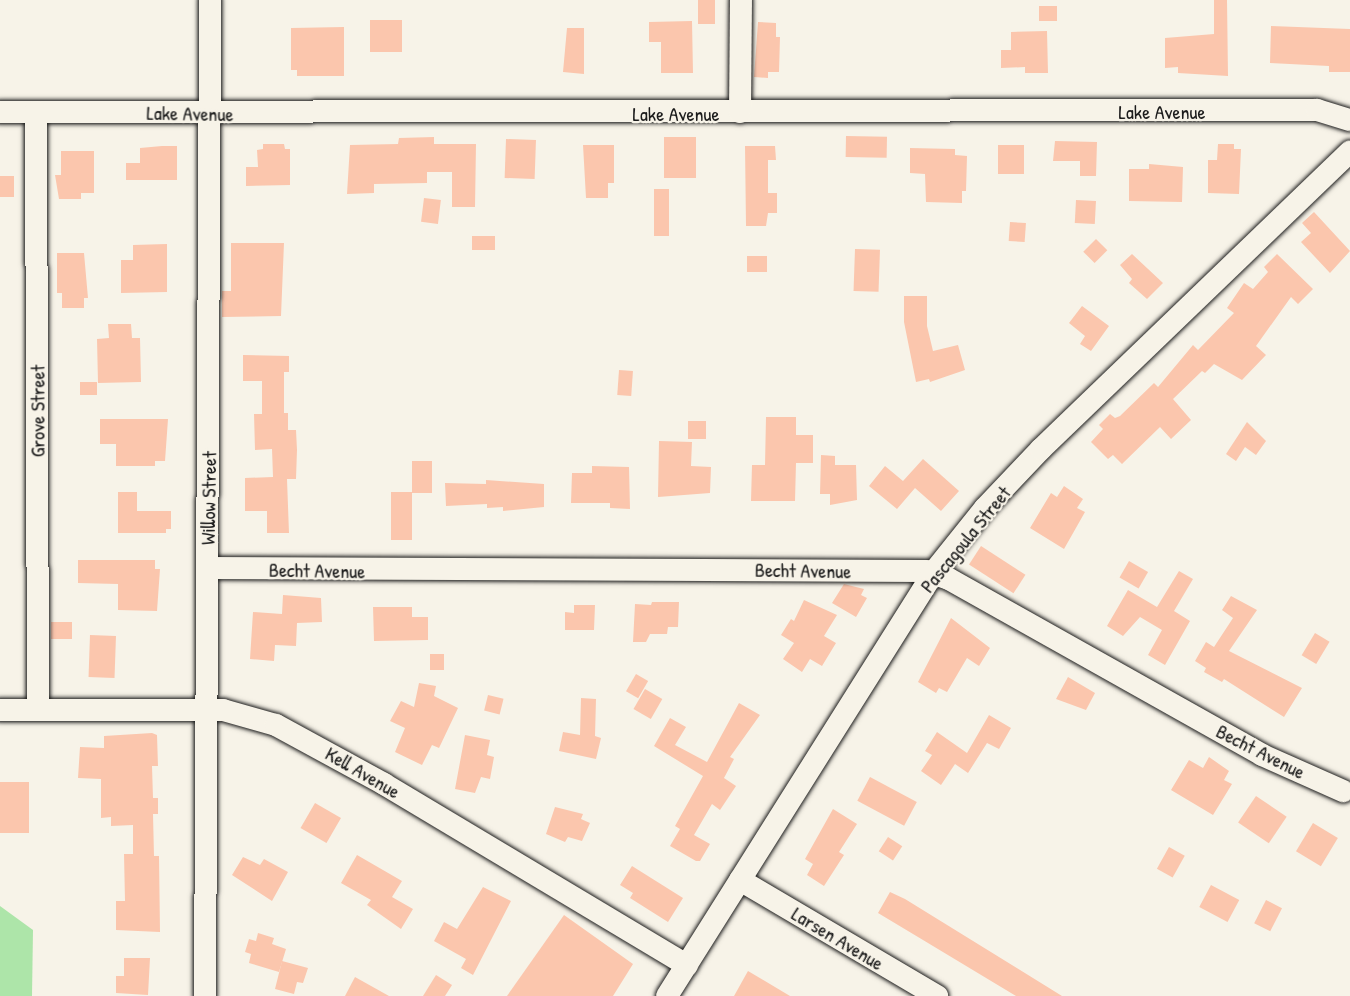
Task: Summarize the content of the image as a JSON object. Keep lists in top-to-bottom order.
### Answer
{
  "streets": {
    "street": [
      "Lake Avenue",
      "Grove Street",
      "Willow Street",
      "Pascagoula Street",
      "Becht Avenue",
      "Kell Avenue",
      "Larsen Avenue"
    ]
  },
  "crossings": [
    ["Lake Avenue", "Grove Street"],
    ["Lake Avenue", "Willow Street"],
    ["Grove Street", "Kell Avenue"],
    ["Willow Street", "Becht Avenue"],
    ["Willow Street", "Kell Avenue"],
    ["Pascagoula Street", "Becht Avenue"],
    ["Pascagoula Street", "Kell Avenue"],
    ["Pascagoula Street", "Larsen Avenue"]
  ]
}
